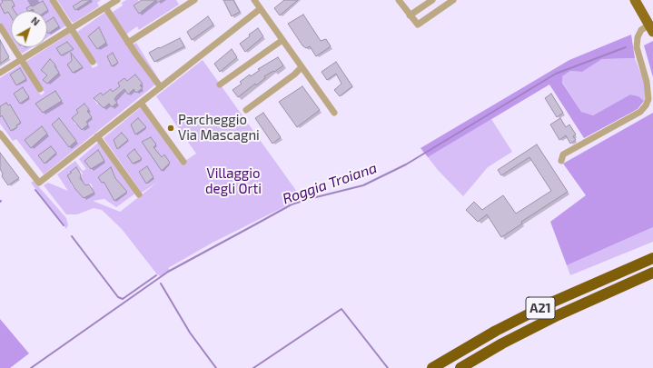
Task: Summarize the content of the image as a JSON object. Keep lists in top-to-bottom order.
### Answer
{
  "streets": {
    "highway": ["A21"]
  },
  "water": ["Roggia Troiana"],
  "parks": ["Villaggio degli Orti"],
  "places": ["Parcheggio Via Mascagni"],
  "north": "top right"
}
